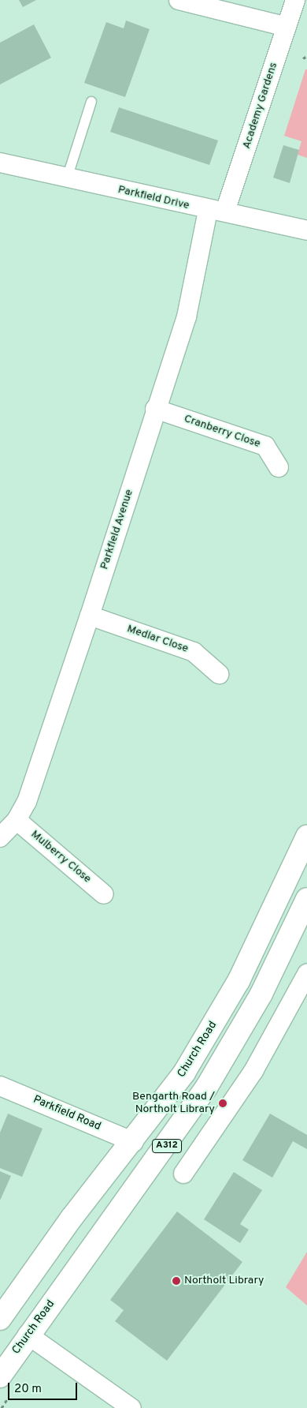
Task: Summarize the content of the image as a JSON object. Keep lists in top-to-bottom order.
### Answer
{
  "streets": {
    "highway": ["Church Road", "A312"],
    "street": [
      "Academy Gardens",
      "Parkfield Drive",
      "Cranberry Close",
      "Parkfield Avenue",
      "Medlar Close",
      "Mulberry Close",
      "Parkfield Road"
    ]
  },
  "crossings": [
    ["Academy Gardens", "Parkfield Drive"],
    ["Academy Gardens", "Parkfield Avenue"],
    ["Parkfield Drive", "Parkfield Avenue"],
    ["Cranberry Close", "Parkfield Avenue"],
    ["Parkfield Avenue", "Medlar Close"],
    ["Parkfield Avenue", "Mulberry Close"],
    ["Church Road", "Parkfield Road"]
  ],
  "places": ["Bengarth Road / Northolt Library", "Northolt Library"],
  "scale_bar": "20 m"
}
